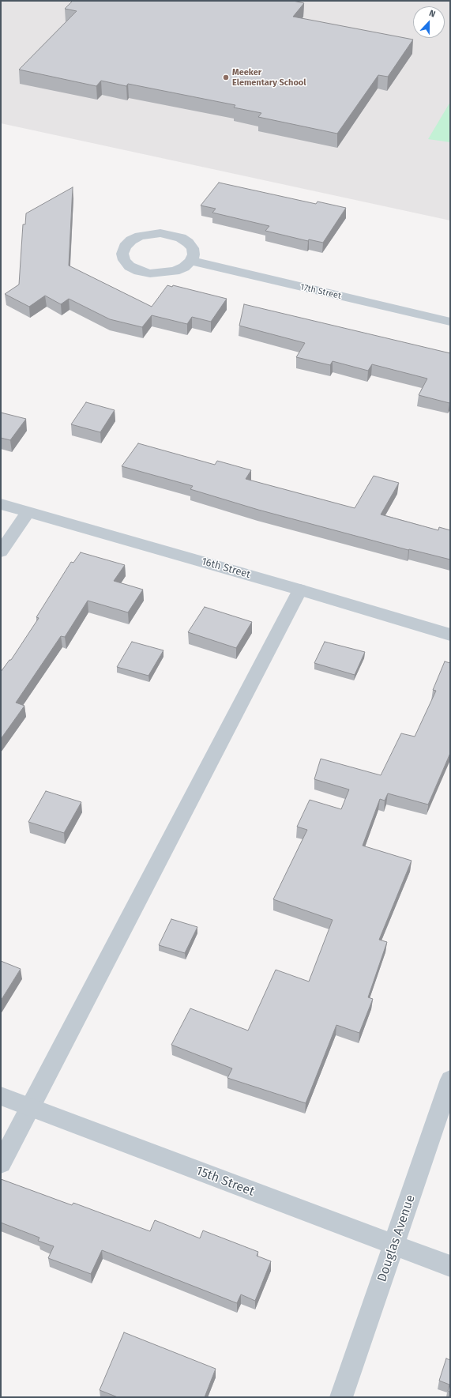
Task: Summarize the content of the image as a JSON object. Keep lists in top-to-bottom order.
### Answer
{
  "streets": {
    "street": [
      "17th Street",
      "16th Street",
      "15th Street",
      "Douglas Avenue"
    ]
  },
  "crossings": [
    ["15th Street", "Douglas Avenue"]
  ],
  "places": ["Meeker Elementary School"],
  "north": "top"
}
